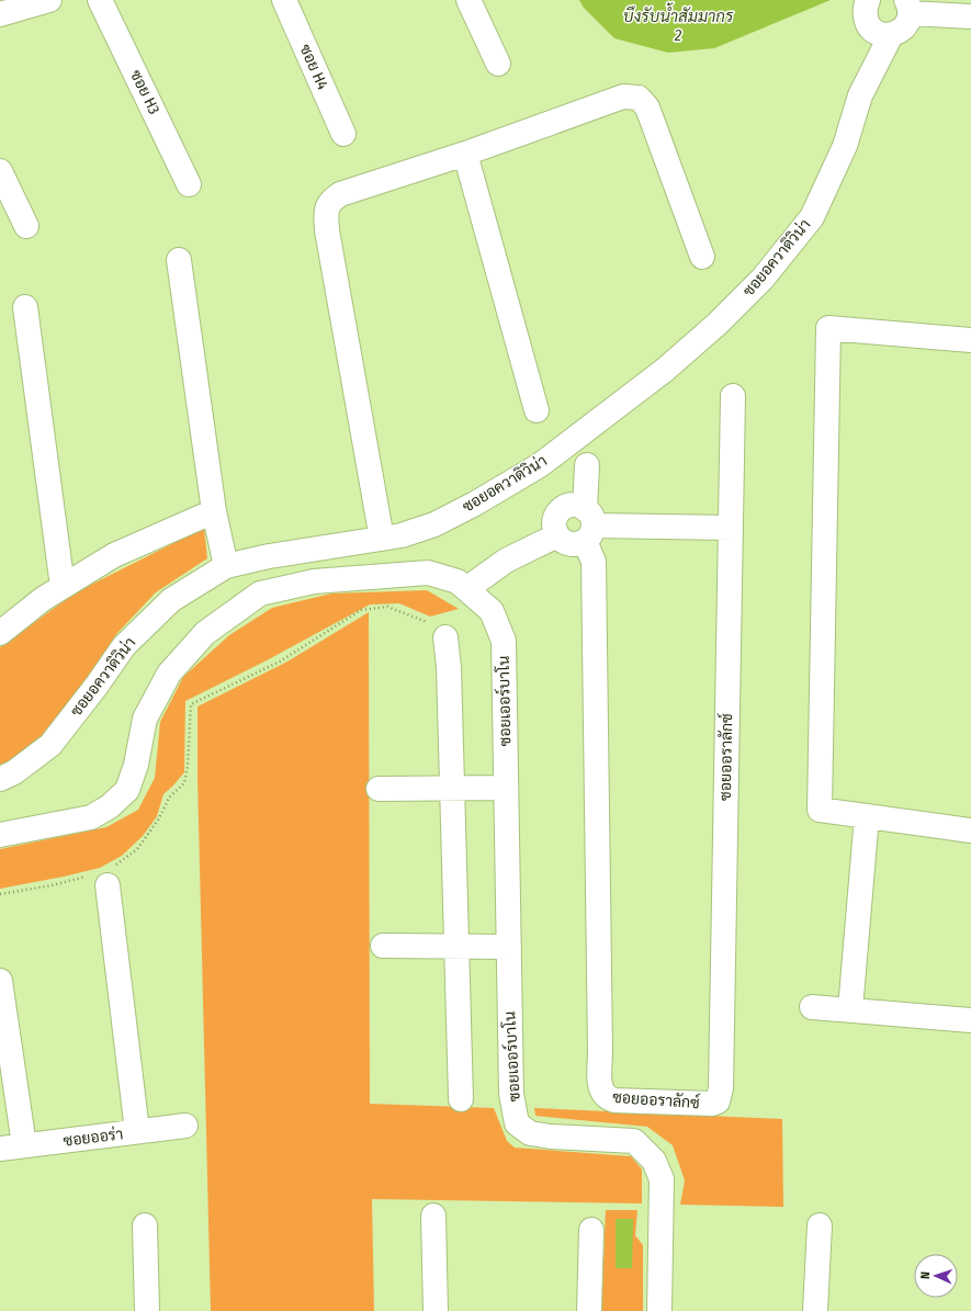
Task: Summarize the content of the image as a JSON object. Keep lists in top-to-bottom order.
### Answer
{
  "streets": {
    "street": [
      "ซอย H4",
      "ซอย H3",
      "ซอยอควาดิวิน่า",
      "ซอยเออร์บาโน",
      "ซอยออราลักซ์",
      "ซอยออร่า"
    ]
  },
  "water": ["บึงรับน้ำสัมมากร 2"],
  "north": "left"
}
